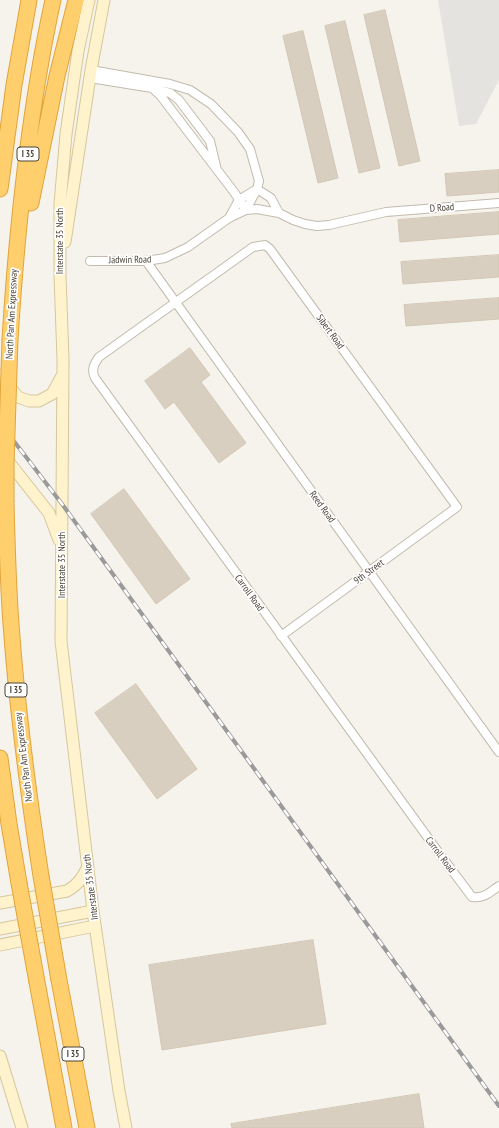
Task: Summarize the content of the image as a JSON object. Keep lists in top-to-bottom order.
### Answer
{
  "streets": {
    "highway": ["I 35", "North Pan Am Expressway"],
    "main road": ["Interstate 35 North"],
    "street": [
      "D Road",
      "Jadwin Road",
      "Sibert Road",
      "Reed Road",
      "9th Street",
      "Carroll Road"
    ]
  },
  "crossings": [
    ["D Road", "Jadwin Road"],
    ["Jadwin Road", "Reed Road"],
    ["Sibert Road", "Reed Road"],
    ["Sibert Road", "9th Street"],
    ["Sibert Road", "Carroll Road"],
    ["Reed Road", "9th Street"],
    ["Reed Road", "Carroll Road"],
    ["9th Street", "Carroll Road"]
  ]
}
